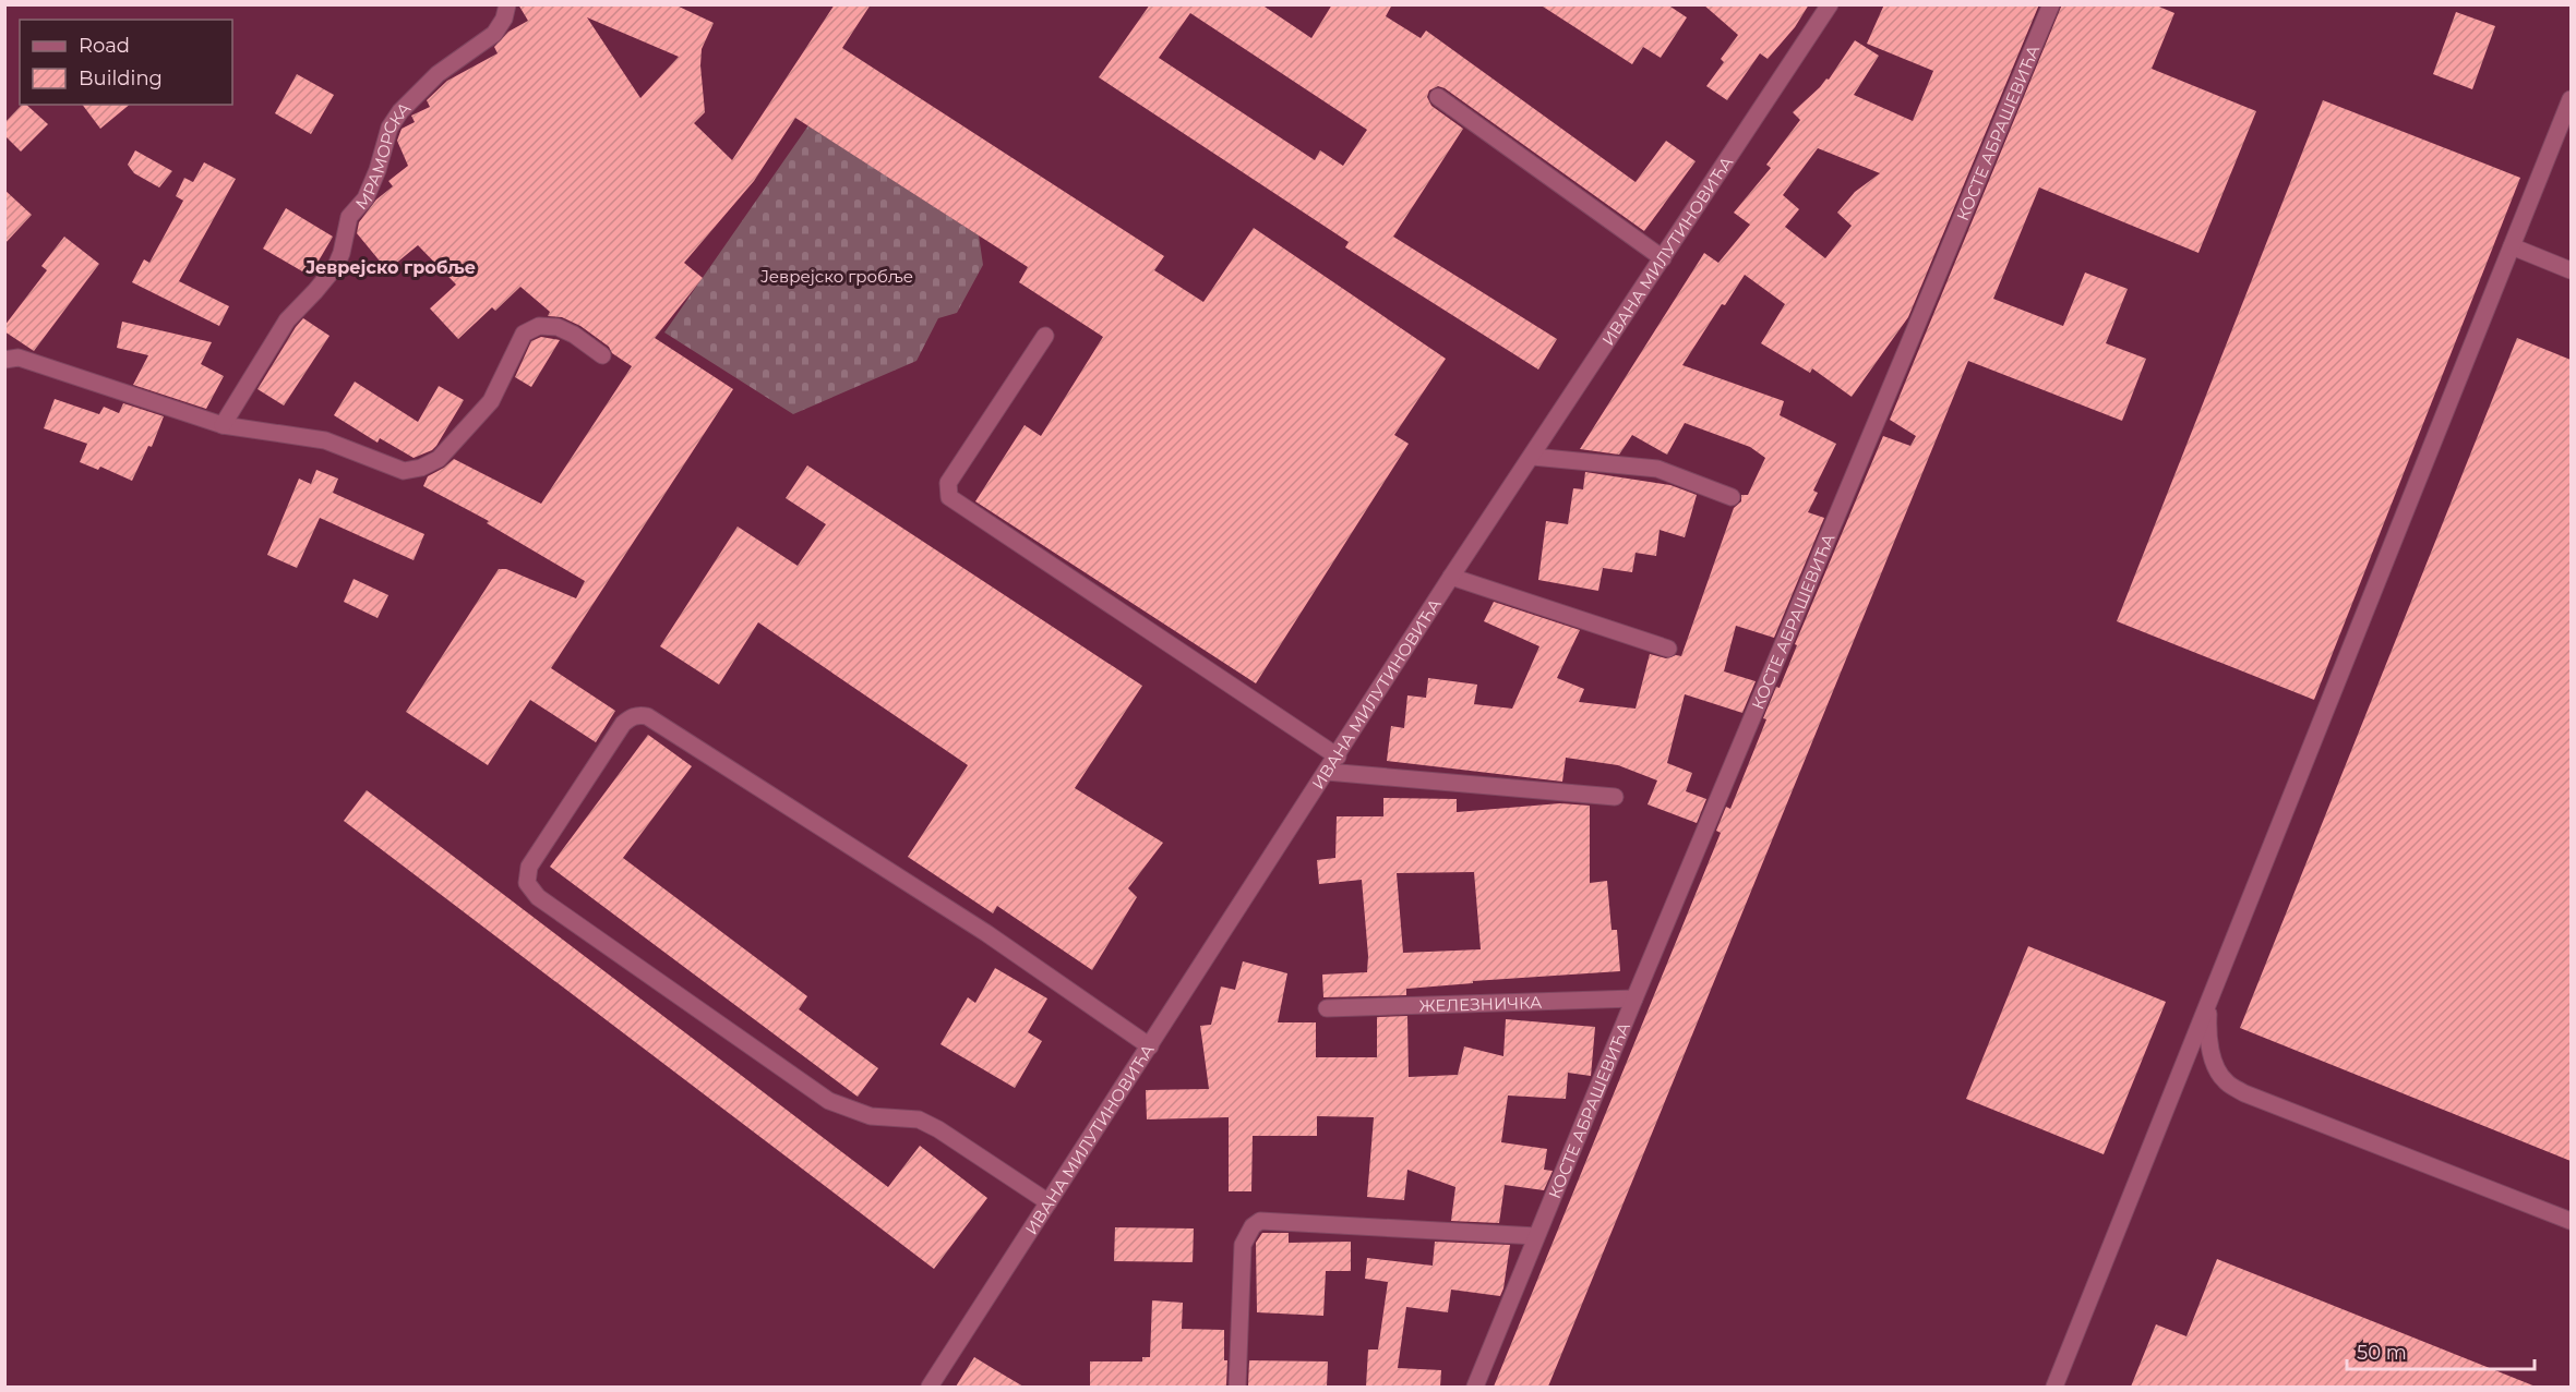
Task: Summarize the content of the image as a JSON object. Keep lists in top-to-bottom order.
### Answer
{
  "streets": {
    "street": [
      "КОСТЕ АБРАШЕВИЋА",
      "МРАМОРСКА",
      "ИВАНА МИЛУТИНОВИЋА",
      "ЖЕЛЕЗНИЧКА"
    ]
  },
  "crossings": [
    ["КОСТЕ АБРАШЕВИЋА", "ЖЕЛЕЗНИЧКА"]
  ],
  "districts": ["Јеврејско гробље"],
  "parks": ["Јеврејско гробље"],
  "legend": ["Road", "Building"],
  "scale_bar": "50 m"
}
